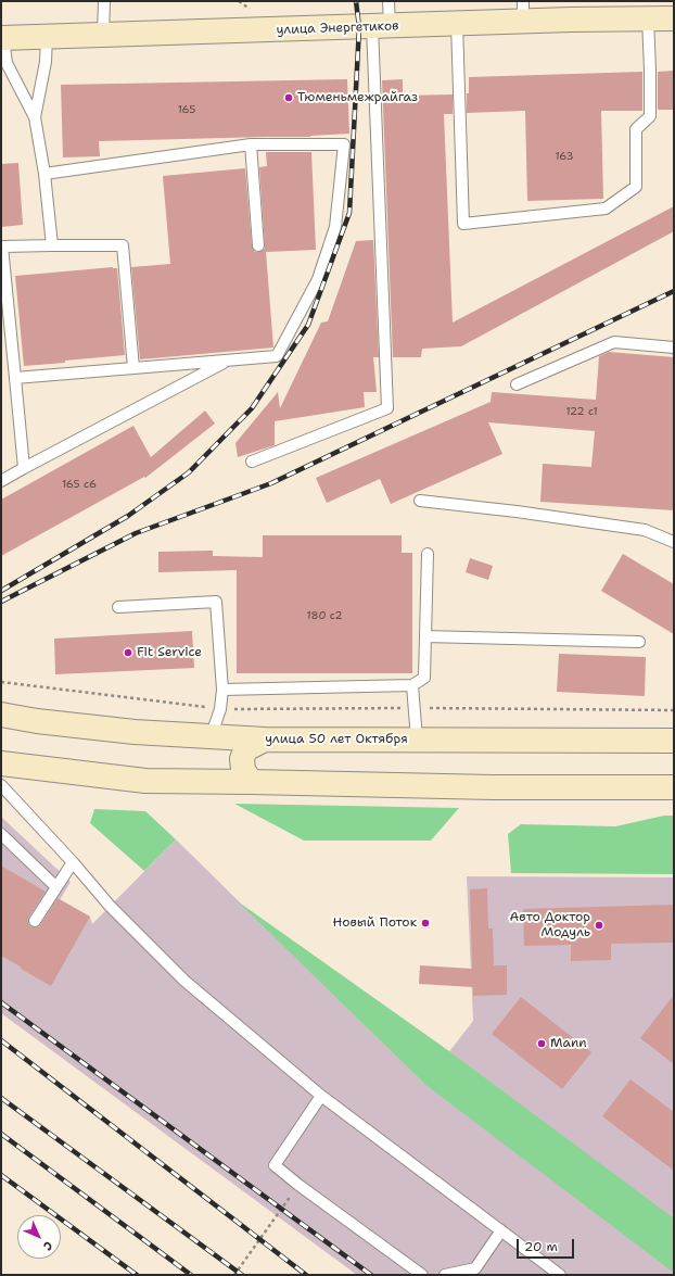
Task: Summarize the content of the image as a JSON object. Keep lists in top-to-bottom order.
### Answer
{
  "streets": {
    "main road": ["улица Энергетиков", "улица 50 лет Октября"]
  },
  "places": [
    "Тюменьмежрайгаз",
    "Fit Service",
    "Новый Поток",
    "Авто Доктор Модуль",
    "Mann"
  ],
  "house_numbers": [
    "165",
    "163",
    "122 с1",
    "165 с6",
    "180 с2"
  ],
  "scale_bar": "20 m",
  "north": "bottom right"
}
